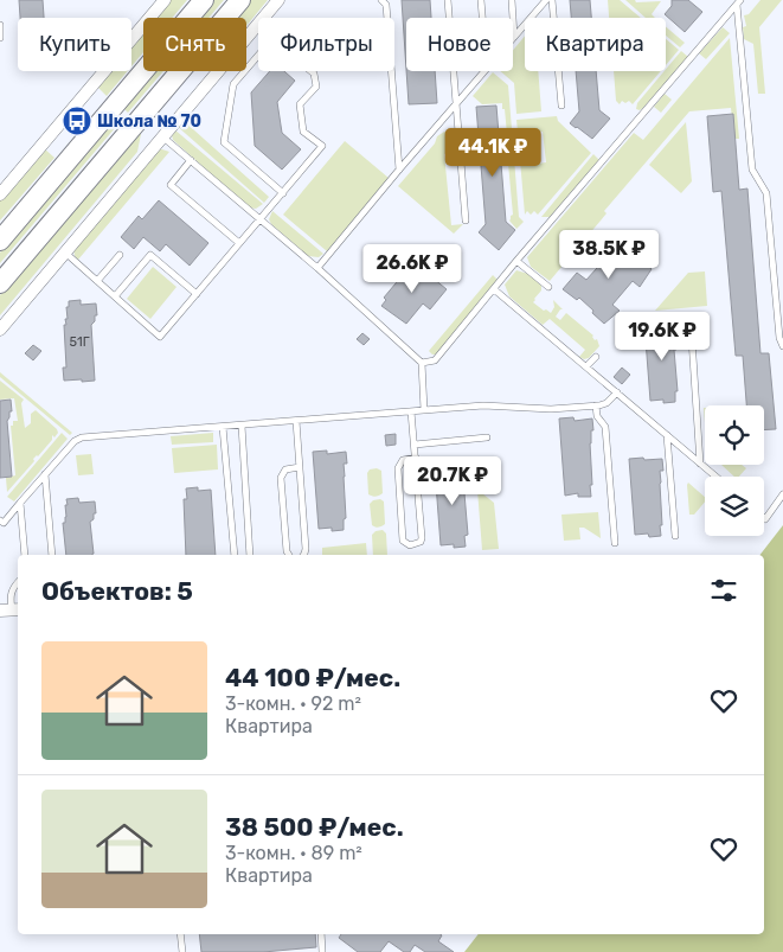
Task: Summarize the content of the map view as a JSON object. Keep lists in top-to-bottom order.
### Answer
{
  "places": {
    "bus stop": ["Школа № 70"]
  },
  "house_numbers": ["51Г"],
  "page": {
    "chip": [
      "Купить",
      "Снять",
      "Фильтры",
      "Новое",
      "Квартира"
    ],
    "price": [
      "44.1K ₽",
      "38.5K ₽",
      "26.6K ₽",
      "19.6K ₽",
      "20.7K ₽"
    ],
    "heading": "Объектов: 5",
    "list": [
      {
        "name": "44 100 ₽/мес.",
        "note": "3-комн. · 92 m² · Квартира"
      },
      {
        "name": "38 500 ₽/мес.",
        "note": "3-комн. · 89 m² · Квартира"
      }
    ]
  }
}
